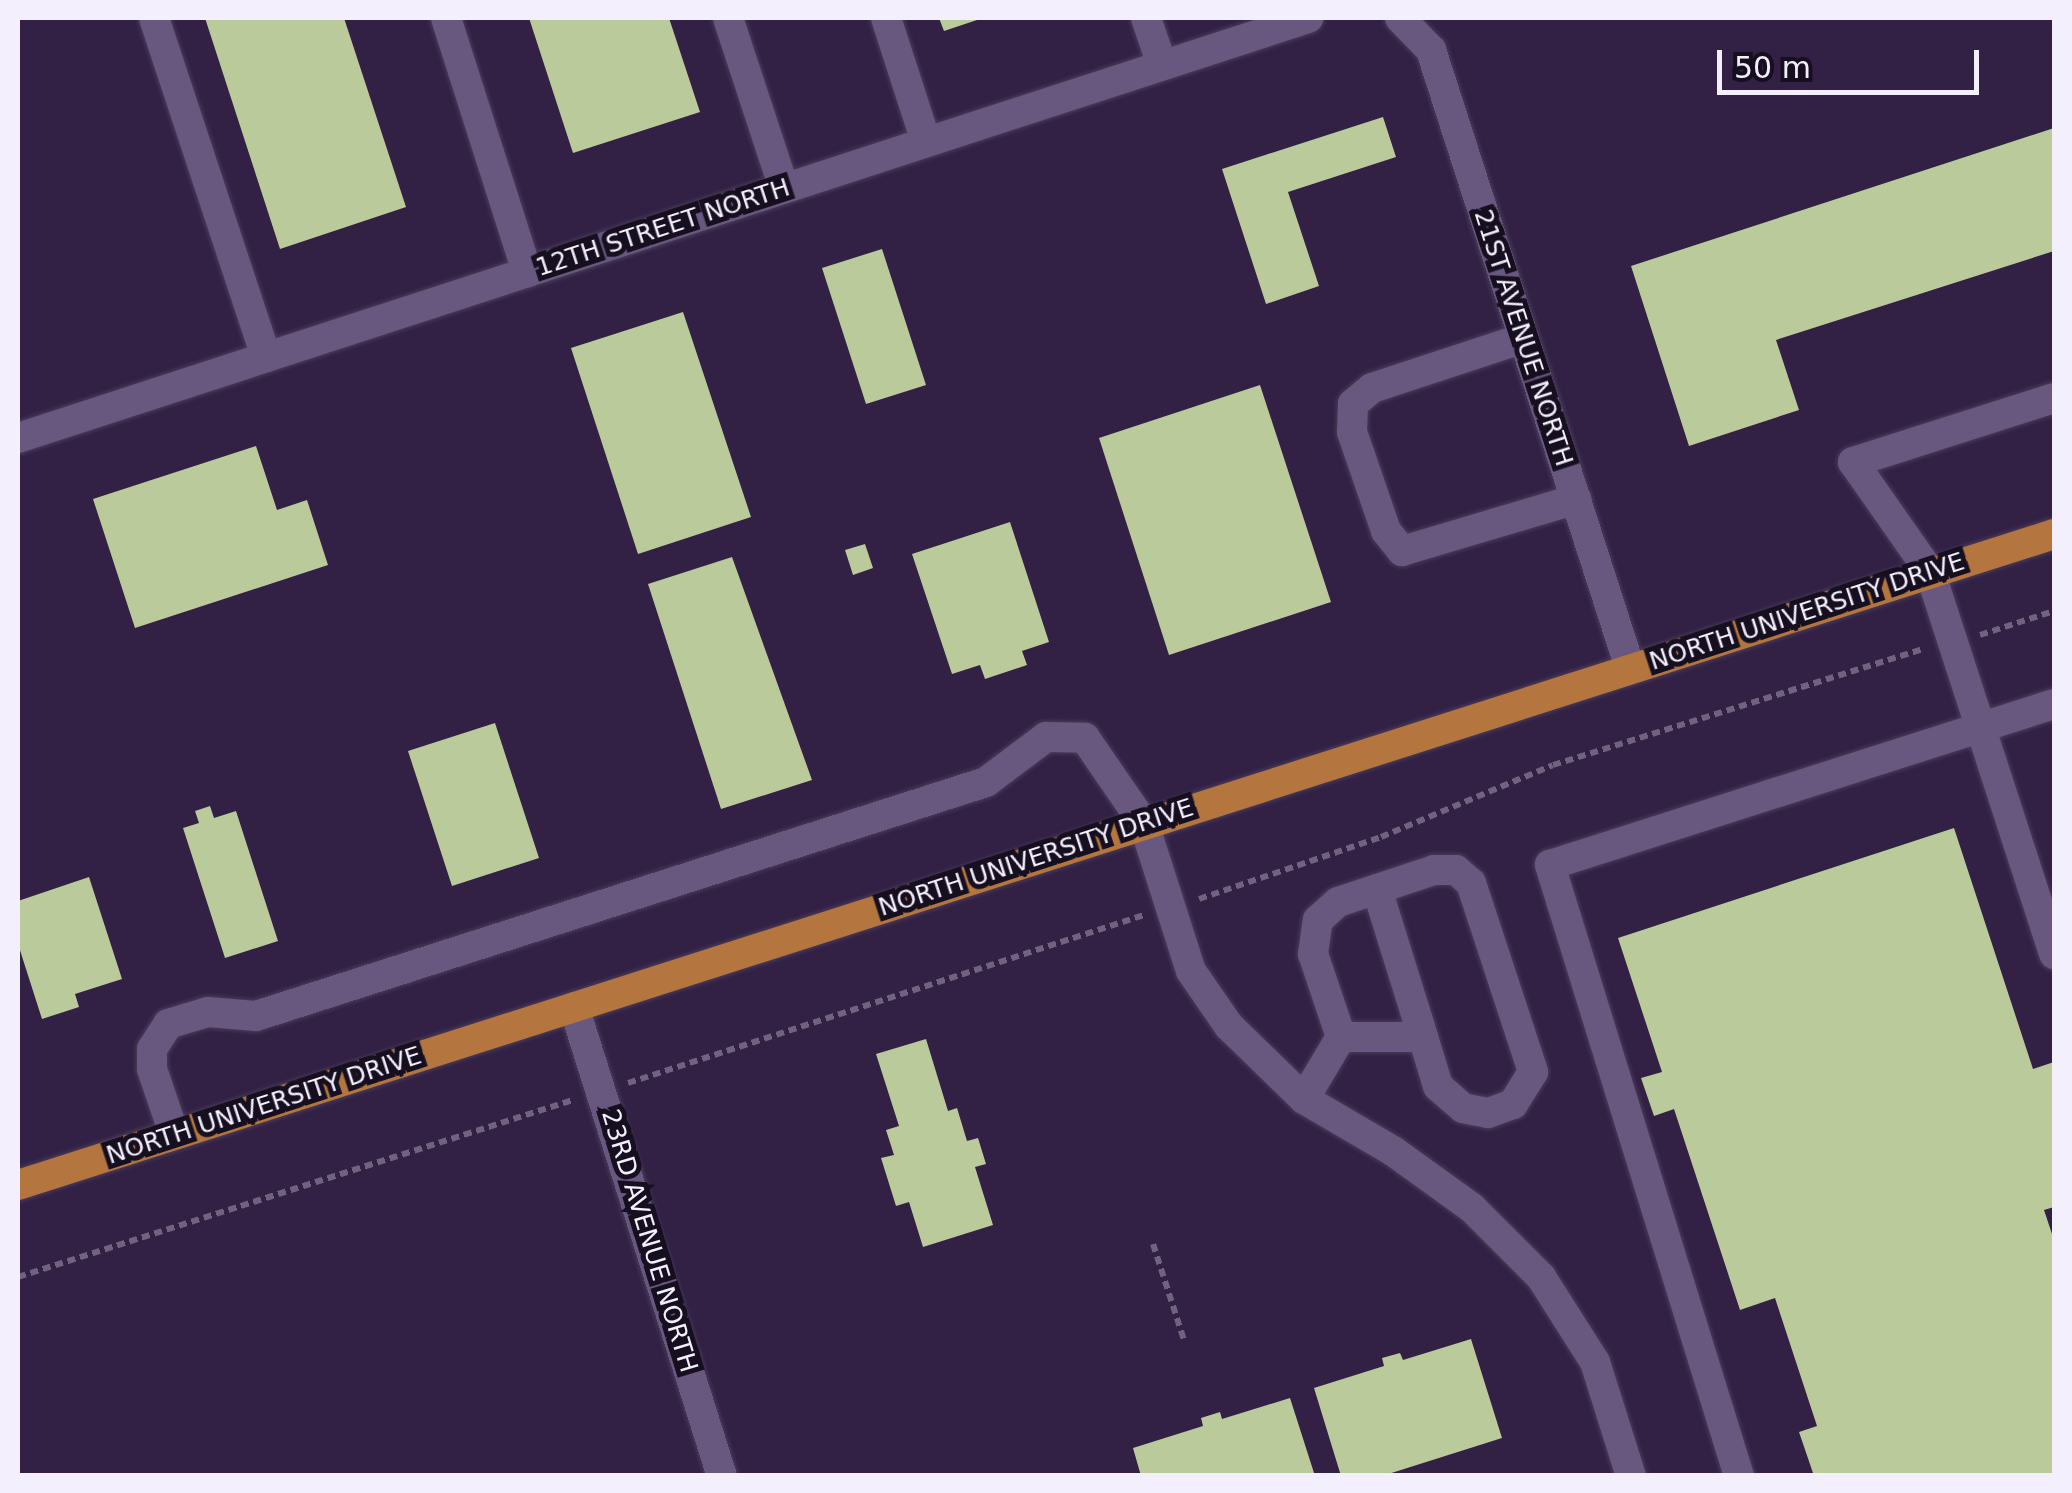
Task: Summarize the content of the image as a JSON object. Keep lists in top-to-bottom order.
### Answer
{
  "streets": {
    "main road": ["NORTH UNIVERSITY DRIVE"],
    "street": ["12TH STREET NORTH", "21ST AVENUE NORTH", "23RD AVENUE NORTH"]
  },
  "crossings": [
    ["21ST AVENUE NORTH", "NORTH UNIVERSITY DRIVE"],
    ["NORTH UNIVERSITY DRIVE", "23RD AVENUE NORTH"]
  ],
  "scale_bar": "50 m"
}
